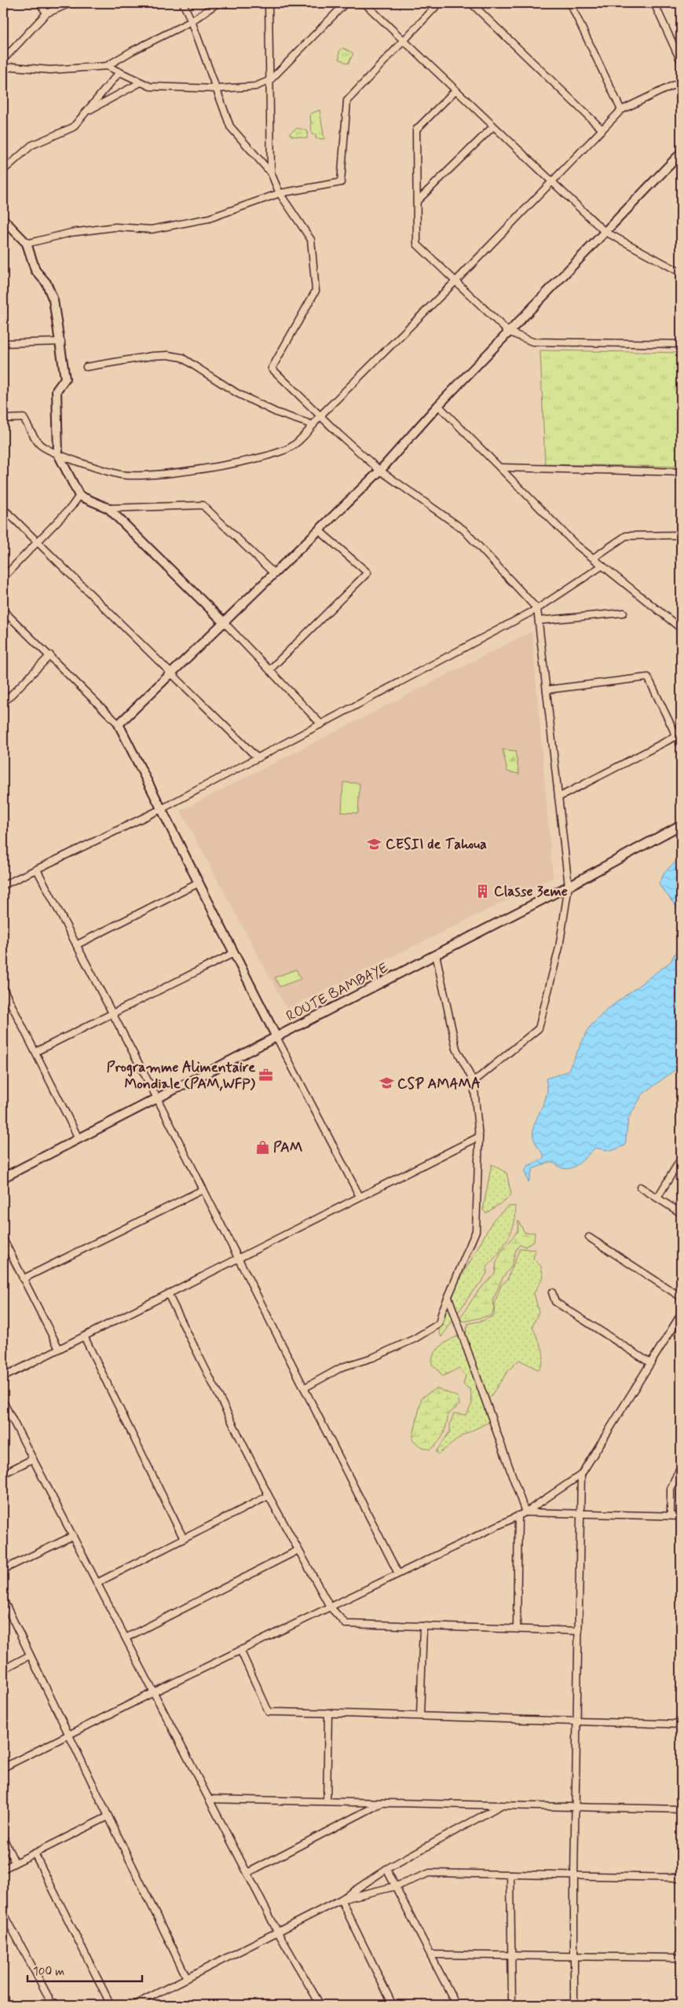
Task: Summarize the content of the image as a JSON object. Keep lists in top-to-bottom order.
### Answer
{
  "streets": {
    "street": ["ROUTE BAMBAYE"]
  },
  "places": {
    "school or university": ["CESII de Tahoua", "CSP AMAMA"],
    "building": ["Classe 3eme"],
    "office": ["Programme Alimentaire Mondiale (PAM,WFP)"],
    "shop": ["PAM"]
  },
  "scale_bar": "100 m"
}
